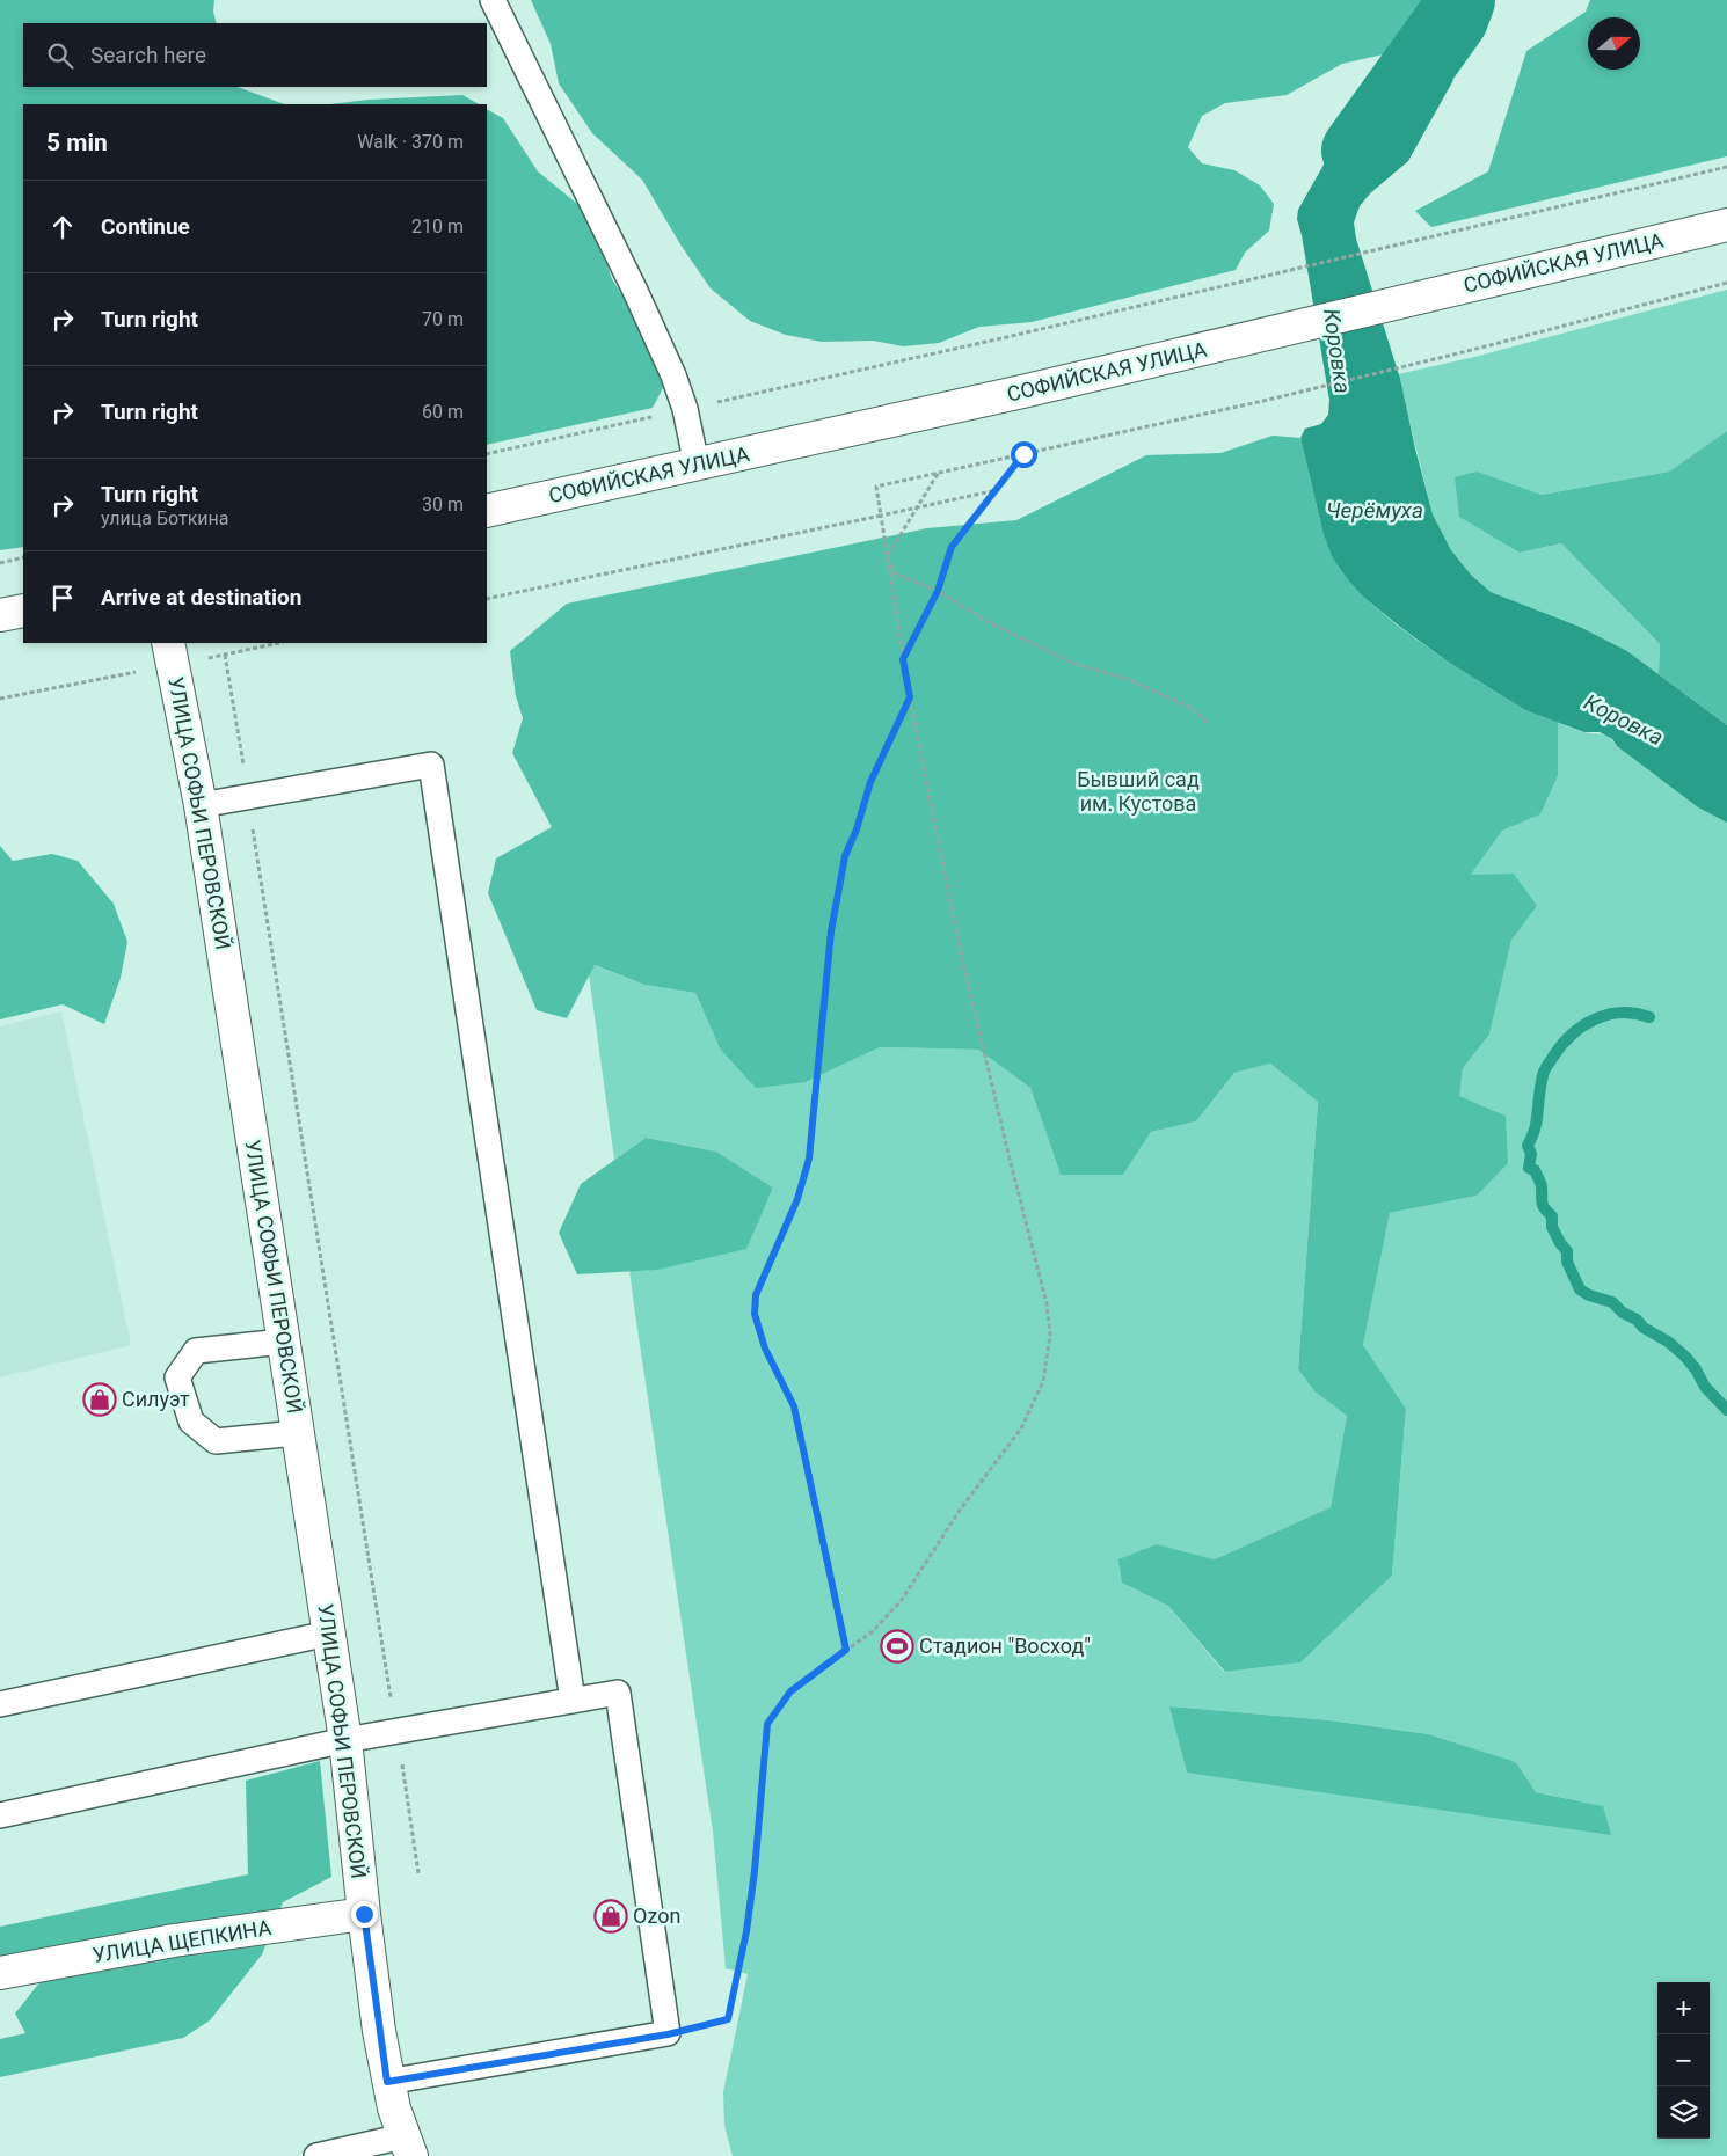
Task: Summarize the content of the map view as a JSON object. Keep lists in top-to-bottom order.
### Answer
{
  "streets": {
    "street": ["СОФИЙСКАЯ УЛИЦА", "УЛИЦА СОФЬИ ПЕРОВСКОЙ", "УЛИЦА ЩЕПКИНА"]
  },
  "crossings": [
    ["УЛИЦА СОФЬИ ПЕРОВСКОЙ", "УЛИЦА ЩЕПКИНА"]
  ],
  "water": ["Коровка", "Черёмуха"],
  "parks": ["Бывший сад им. Кустова"],
  "places": {
    "shop": ["Силуэт", "Ozon"],
    "sports": ["Стадион \"Восход\""]
  },
  "north": "right",
  "page": {
    "search": "Search here",
    "heading": ["5 min", "Walk · 370 m"],
    "list": [
      ["Continue", "210 m"],
      ["Turn right", "70 m"],
      ["Turn right", "60 m"],
      ["Turn right", "улица Боткина", "30 m"],
      "Arrive at destination"
    ],
    "map_buttons": ["+", "−"]
  }
}
